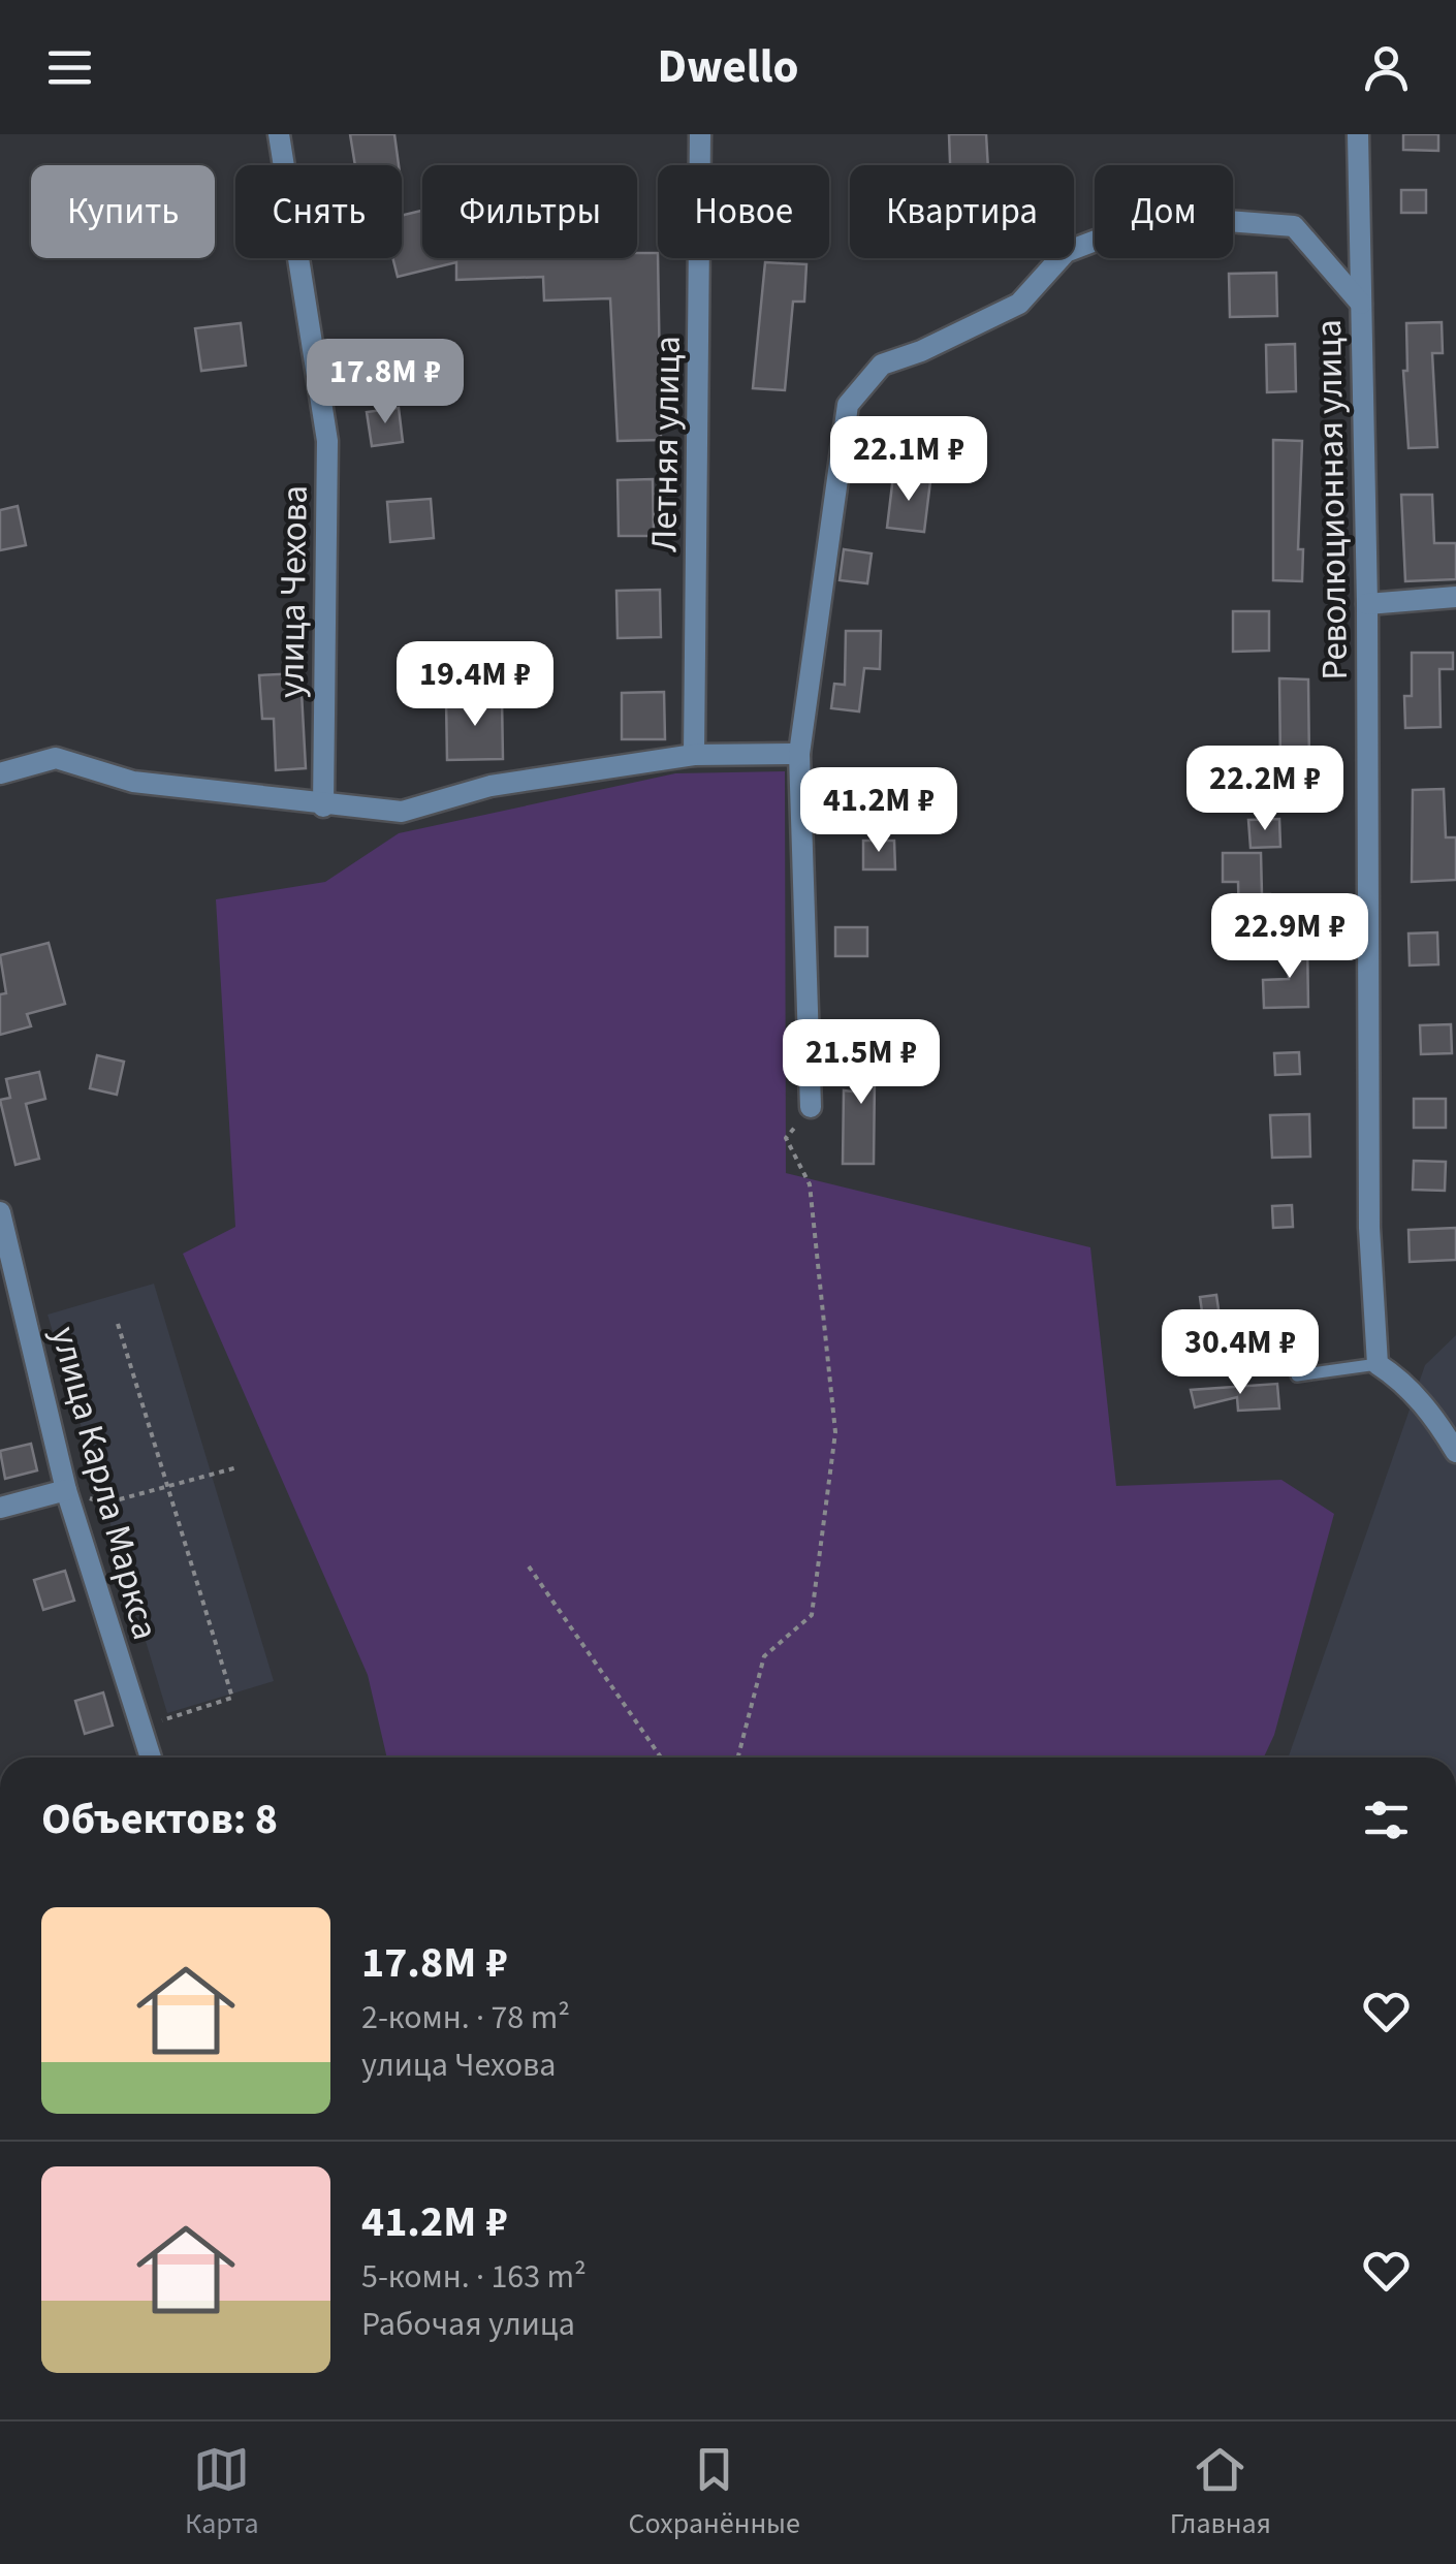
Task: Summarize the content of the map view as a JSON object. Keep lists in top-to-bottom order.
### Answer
{
  "streets": {
    "street": [
      "Летняя улица",
      "Революционная улица",
      "улица Чехова",
      "улица Карла Маркса"
    ]
  },
  "page": {
    "header": "Dwello",
    "chip": [
      "Купить",
      "Снять",
      "Фильтры",
      "Новое",
      "Квартира",
      "Дом"
    ],
    "price": [
      "17.8M ₽",
      "22.1M ₽",
      "19.4M ₽",
      "22.2M ₽",
      "41.2M ₽",
      "22.9M ₽",
      "21.5M ₽",
      "30.4M ₽"
    ],
    "heading": "Объектов: 8",
    "list": [
      {
        "name": "17.8M ₽",
        "note": "2-комн. · 78 m² · улица Чехова"
      },
      {
        "name": "41.2M ₽",
        "note": "5-комн. · 163 m² · Рабочая улица"
      }
    ],
    "tabs": ["Карта", "Сохранённые", "Главная"]
  }
}
